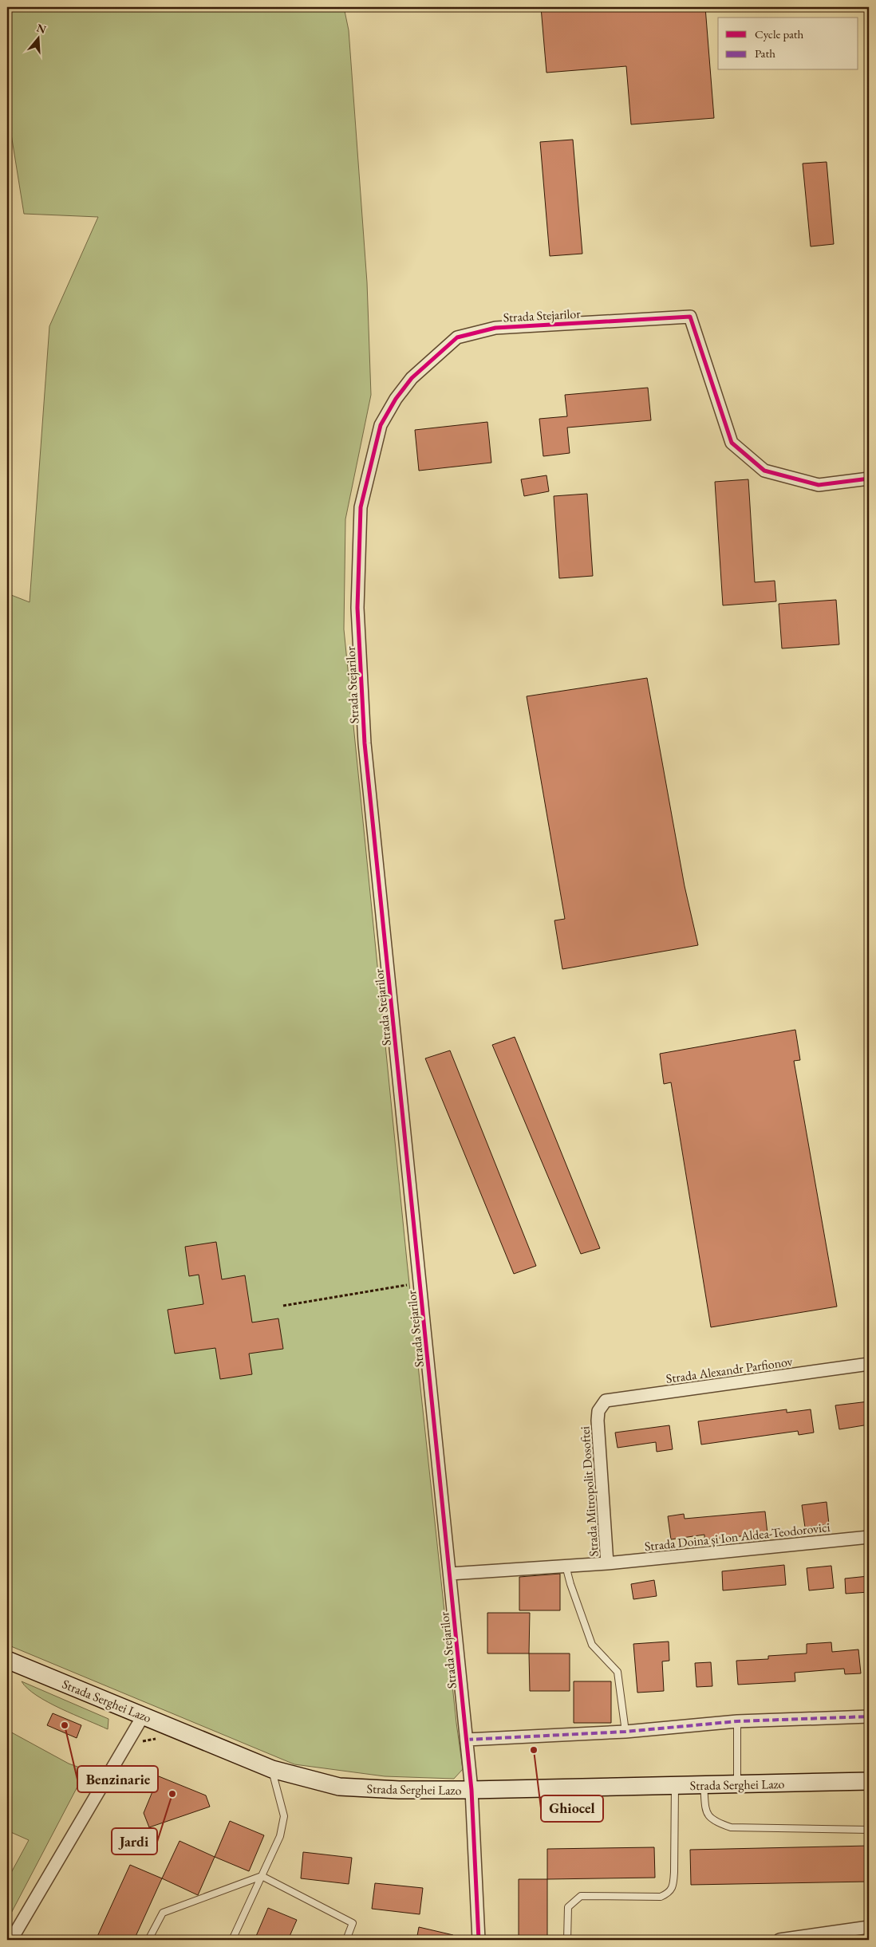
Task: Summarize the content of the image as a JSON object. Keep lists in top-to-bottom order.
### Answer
{
  "streets": {
    "street": [
      "Strada Stejarilor",
      "Strada Alexandr Parfionov",
      "Strada Mitropolit Dosoftei",
      "Strada Doina și Ion Aldea-Teodorovici",
      "Strada Serghei Lazo"
    ]
  },
  "crossings": [
    ["Strada Stejarilor", "Strada Mitropolit Dosoftei"],
    ["Strada Stejarilor", "Strada Serghei Lazo"],
    ["Strada Alexandr Parfionov", "Strada Mitropolit Dosoftei"],
    ["Strada Mitropolit Dosoftei", "Strada Doina și Ion Aldea-Teodorovici"]
  ],
  "places": ["Benzinarie", "Ghiocel", "Jardi"],
  "legend": ["Cycle path", "Path"],
  "north": "top"
}
